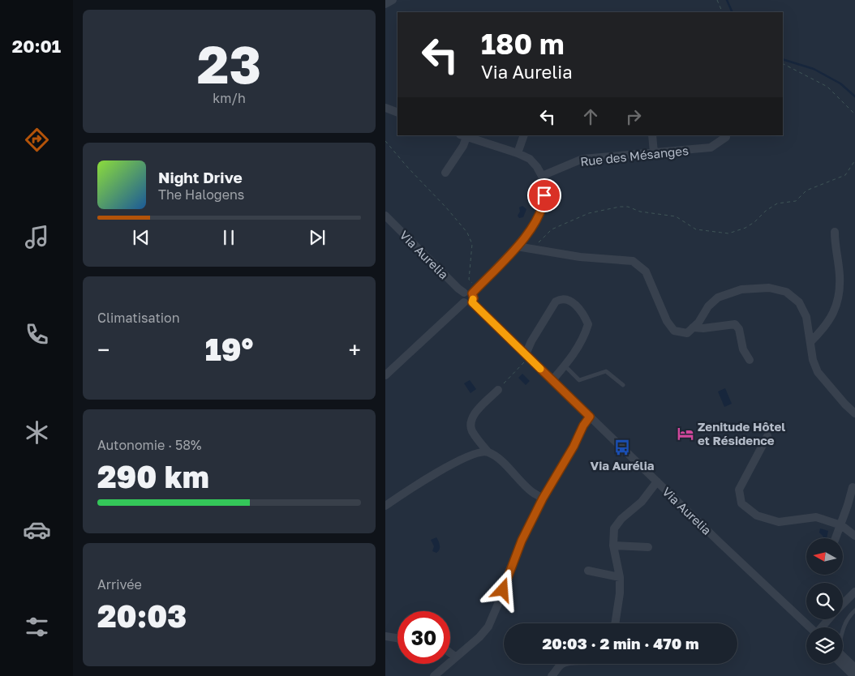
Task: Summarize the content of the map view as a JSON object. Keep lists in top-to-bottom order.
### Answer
{
  "streets": {
    "street": ["Rue des Mésanges", "Via Aurelia"]
  },
  "places": {
    "hotel": ["Zenitude Hôtel et Résidence"],
    "bus stop": ["Via Aurélia"]
  },
  "north": "left",
  "page": {
    "tabs": "20:01",
    "tile": [
      ["23", "km/h"],
      "Climatisation",
      ["Autonomie · 58%", "290 km"],
      ["Arrivée", "20:03"]
    ],
    "turn": ["180 m", "Via Aurelia"],
    "song": ["Night Drive", "The Halogens"],
    "heat": ["−", "19°", "+"],
    "limit": "30",
    "trip": "20:03 · 2 min · 470 m"
  }
}
